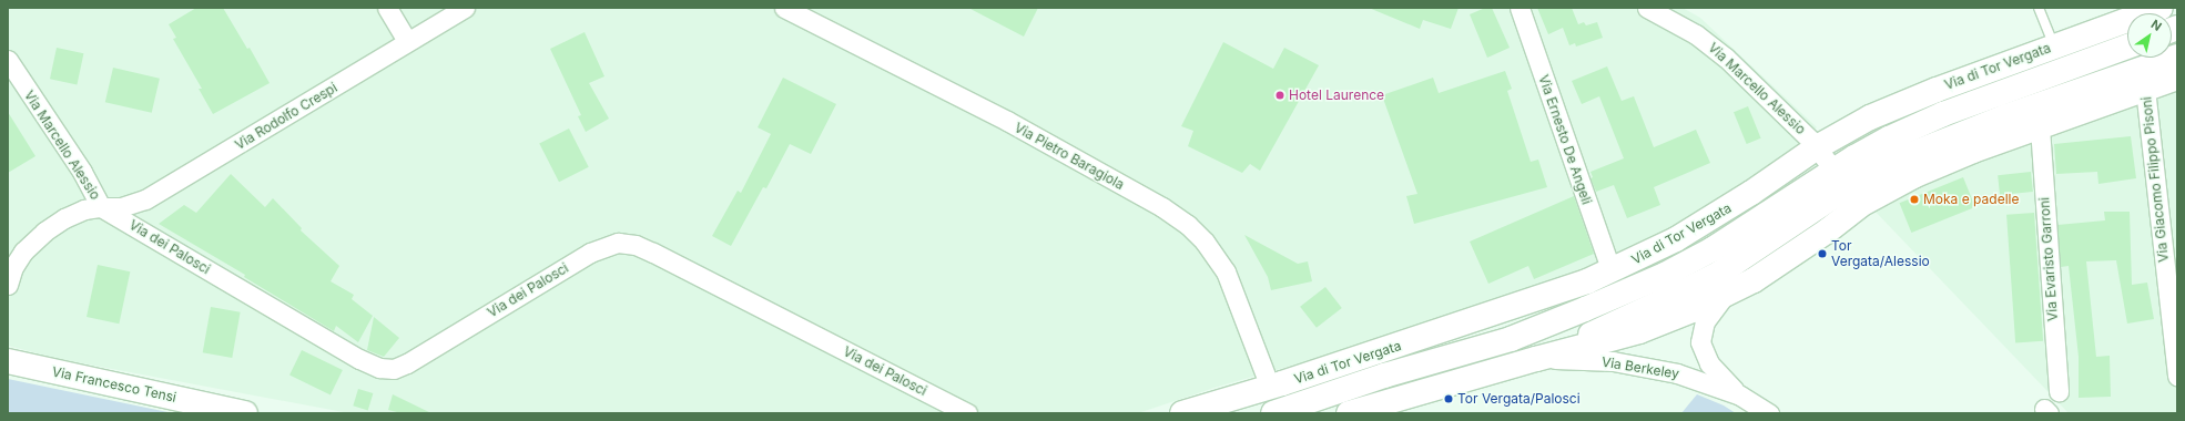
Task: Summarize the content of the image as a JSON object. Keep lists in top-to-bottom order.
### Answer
{
  "streets": {
    "main road": ["Via di Tor Vergata", "Via Francesco Tensi"],
    "street": [
      "Via Marcello Alessio",
      "Via Rodolfo Crespi",
      "Via Ernesto De Angeli",
      "Via Pietro Baragiola",
      "Via Giacomo Filippo Pisoni",
      "Via dei Palosci",
      "Via Evaristo Garroni",
      "Via Berkeley"
    ]
  },
  "crossings": [
    ["Via di Tor Vergata", "Via Marcello Alessio"],
    ["Via di Tor Vergata", "Via Ernesto De Angeli"],
    ["Via di Tor Vergata", "Via Pietro Baragiola"],
    ["Via di Tor Vergata", "Via Giacomo Filippo Pisoni"],
    ["Via di Tor Vergata", "Via Evaristo Garroni"],
    ["Via di Tor Vergata", "Via Berkeley"],
    ["Via Marcello Alessio", "Via Rodolfo Crespi"],
    ["Via Marcello Alessio", "Via dei Palosci"],
    ["Via Rodolfo Crespi", "Via dei Palosci"]
  ],
  "places": [
    "Hotel Laurence",
    "Moka e padelle",
    "Tor Vergata/Alessio",
    "Tor Vergata/Palosci"
  ],
  "north": "top right"
}
